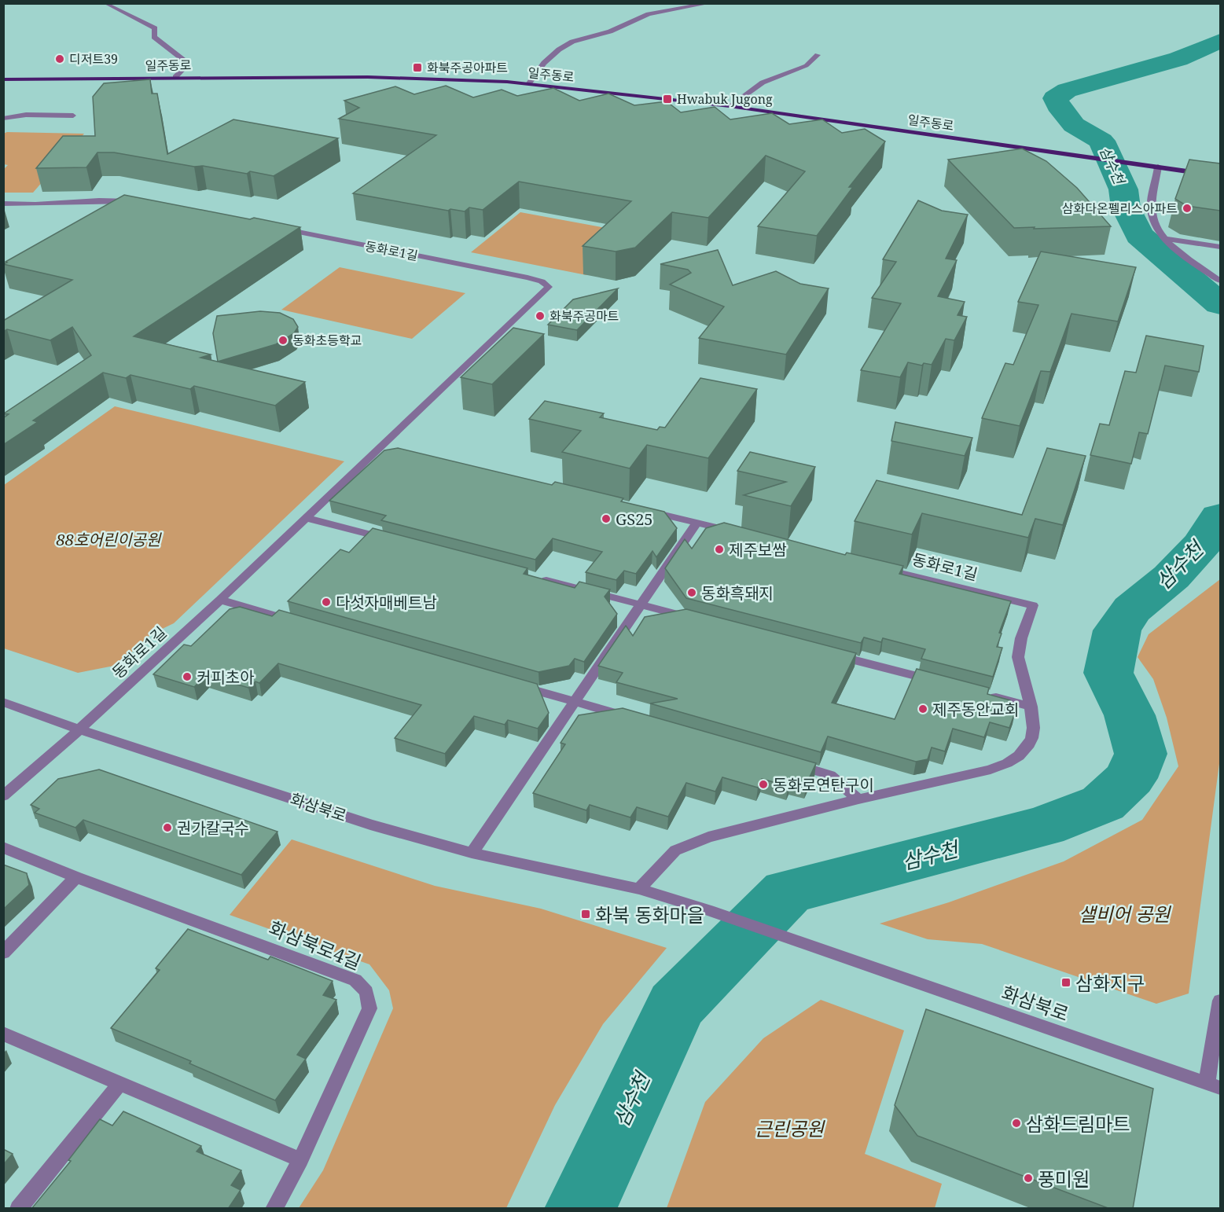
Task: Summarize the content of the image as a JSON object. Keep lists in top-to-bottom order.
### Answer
{
  "streets": {
    "main road": ["일주동로"],
    "street": ["동화로1길", "화삼북로", "화삼북로4길"]
  },
  "crossings": [
    ["동화로1길", "화삼북로"]
  ],
  "water": ["삼수천"],
  "parks": ["88호어린이공원", "샐비어 공원", "근린공원"],
  "places": {
    "other": [
      "디저트39",
      "삼화다온펠리스아파트",
      "화북주공마트",
      "동화초등학교",
      "GS25",
      "제주보쌈",
      "동화흑돼지",
      "다섯자매베트남",
      "커피초아",
      "제주동안교회",
      "동화로연탄구이",
      "권가칼국수",
      "삼화드림마트",
      "풍미원"
    ],
    "transit": [
      "화북주공아파트",
      "Hwabuk Jugong",
      "화북 동화마을",
      "삼화지구"
    ]
  }
}
